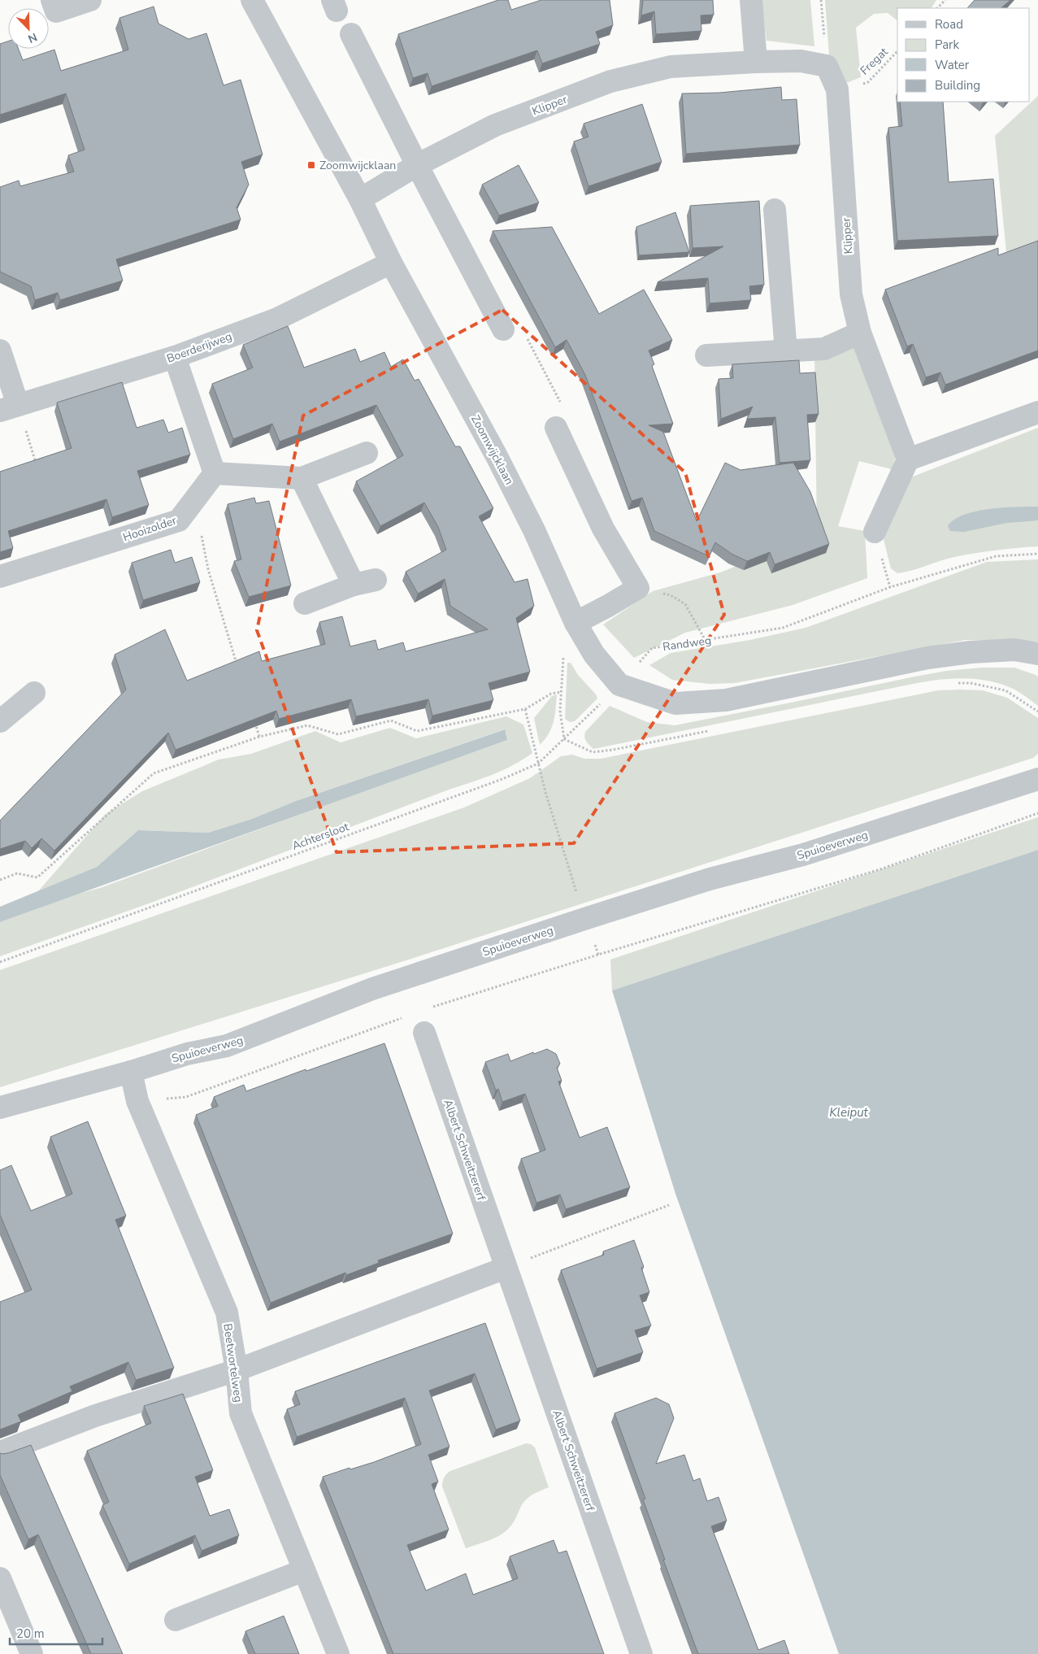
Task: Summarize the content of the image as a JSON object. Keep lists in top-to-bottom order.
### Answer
{
  "streets": {
    "street": [
      "Klipper",
      "Boerderijweg",
      "Zoomwijcklaan",
      "Hooizolder",
      "Spuioeverweg",
      "Albert Schweitzererf",
      "Beetwortelweg"
    ],
    "path": ["Fregat", "Randweg", "Achtersloot"]
  },
  "crossings": [
    ["Fregat", "Klipper"],
    ["Klipper", "Zoomwijcklaan"],
    ["Boerderijweg", "Zoomwijcklaan"],
    ["Zoomwijcklaan", "Randweg"],
    ["Zoomwijcklaan", "Achtersloot"],
    ["Randweg", "Achtersloot"],
    ["Spuioeverweg", "Beetwortelweg"]
  ],
  "water": ["Kleiput"],
  "places": {
    "transit": ["Zoomwijcklaan"]
  },
  "legend": [
    "Road",
    "Park",
    "Water",
    "Building"
  ],
  "scale_bar": "20 m",
  "north": "bottom right"
}
